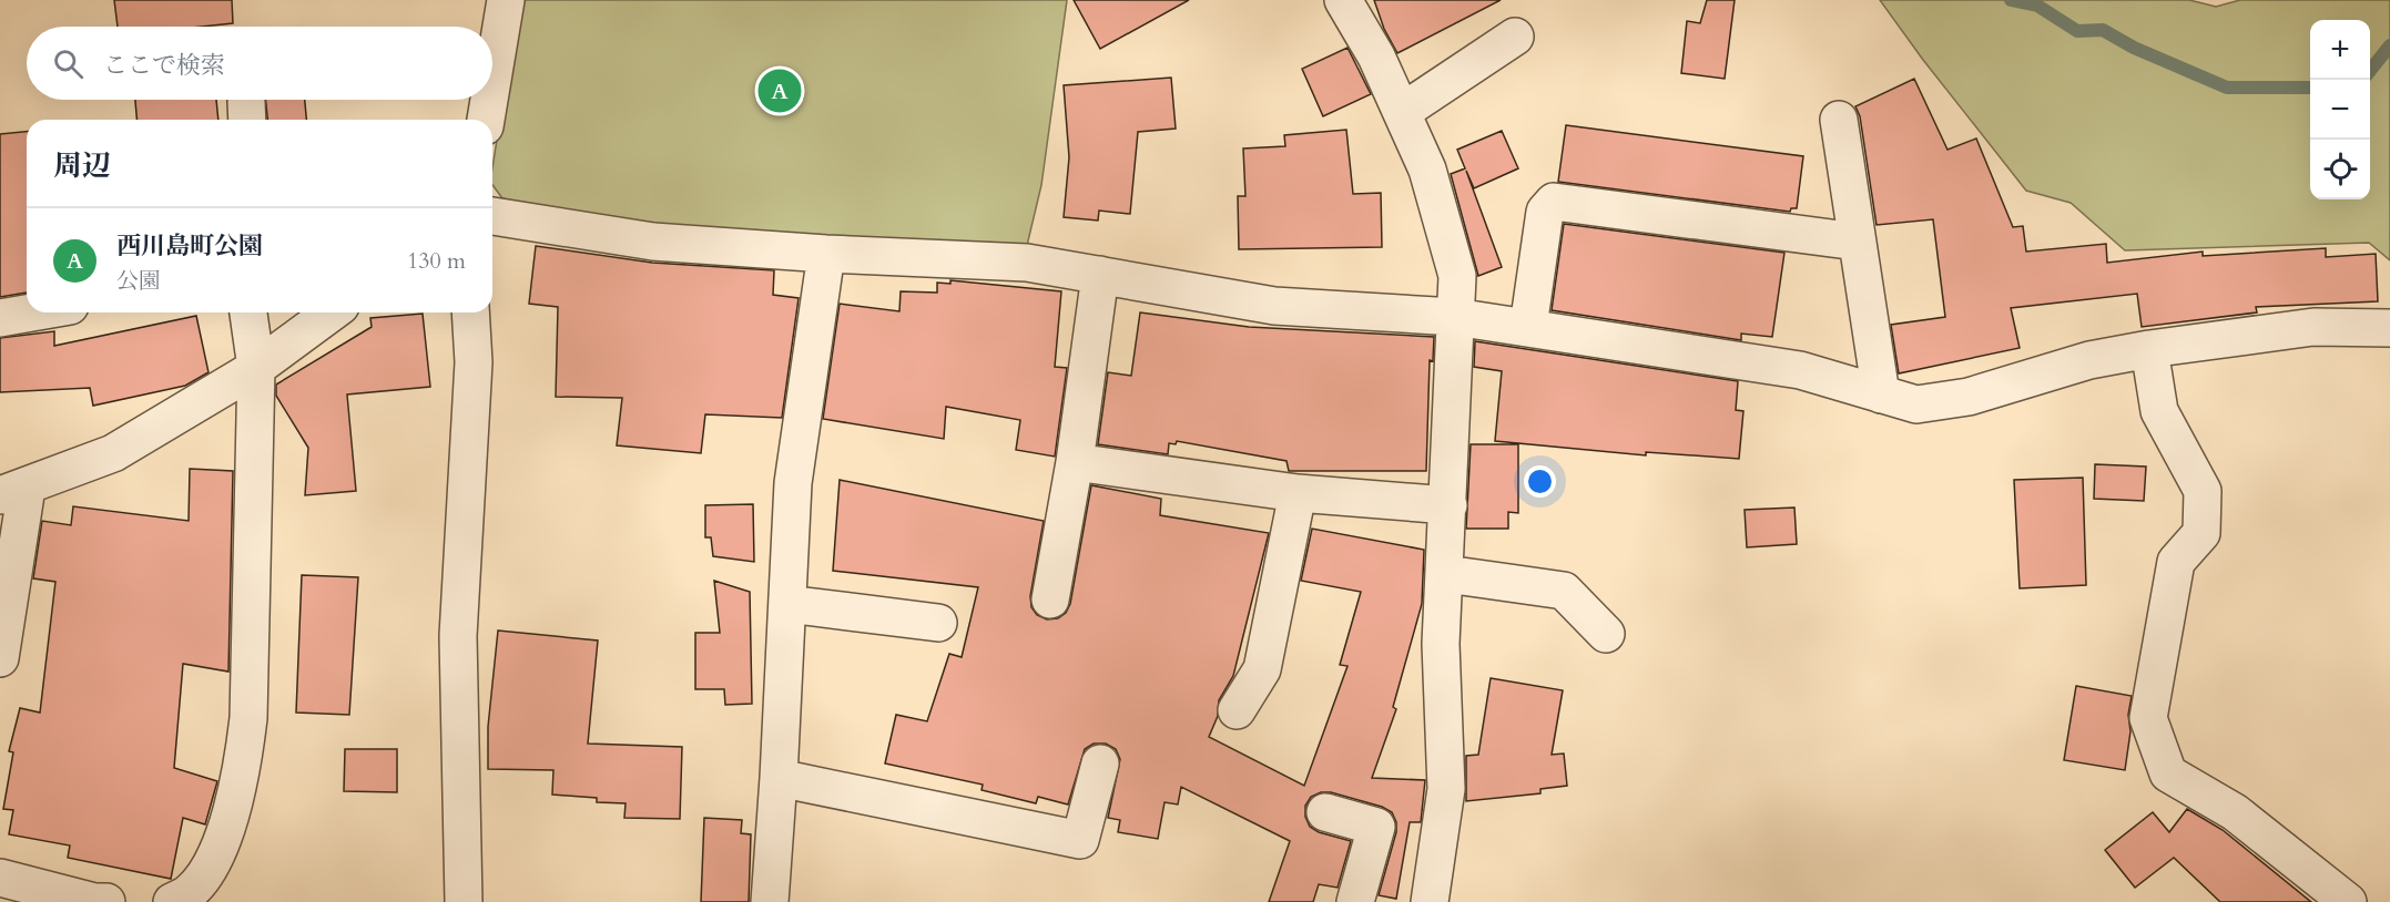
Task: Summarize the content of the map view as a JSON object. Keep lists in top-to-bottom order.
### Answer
{
  "page": {
    "map_buttons": ["+", "−"],
    "search": "ここで検索",
    "pins": "A",
    "heading": "周辺",
    "list": [
      {
        "mark": "A",
        "name": "西川島町公園",
        "note": "公園",
        "value": "130 m"
      }
    ]
  }
}
